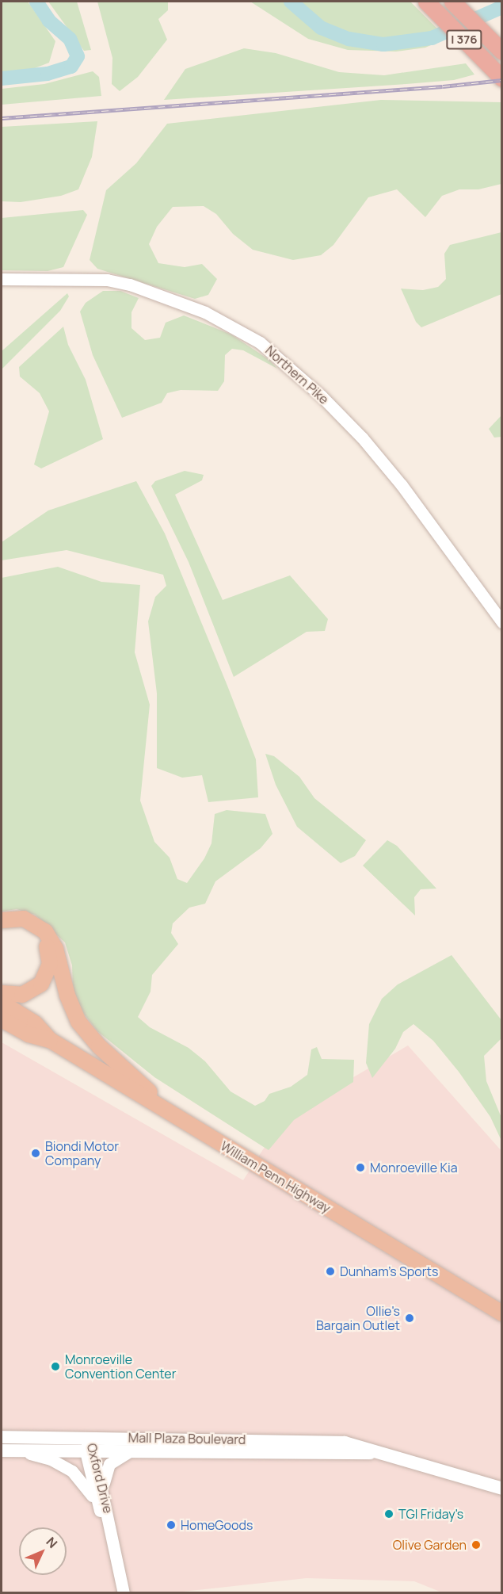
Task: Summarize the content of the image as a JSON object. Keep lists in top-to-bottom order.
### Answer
{
  "streets": {
    "highway": ["I 376", "William Penn Highway"],
    "main road": ["Mall Plaza Boulevard"],
    "street": ["Northern Pike", "Oxford Drive"]
  },
  "crossings": [
    ["Mall Plaza Boulevard", "Oxford Drive"]
  ],
  "places": [
    "Biondi Motor Company",
    "Monroeville Kia",
    "Dunham's Sports",
    "Ollie's Bargain Outlet",
    "Monroeville Convention Center",
    "TGI Friday's",
    "HomeGoods",
    "Olive Garden"
  ],
  "north": "top right"
}
